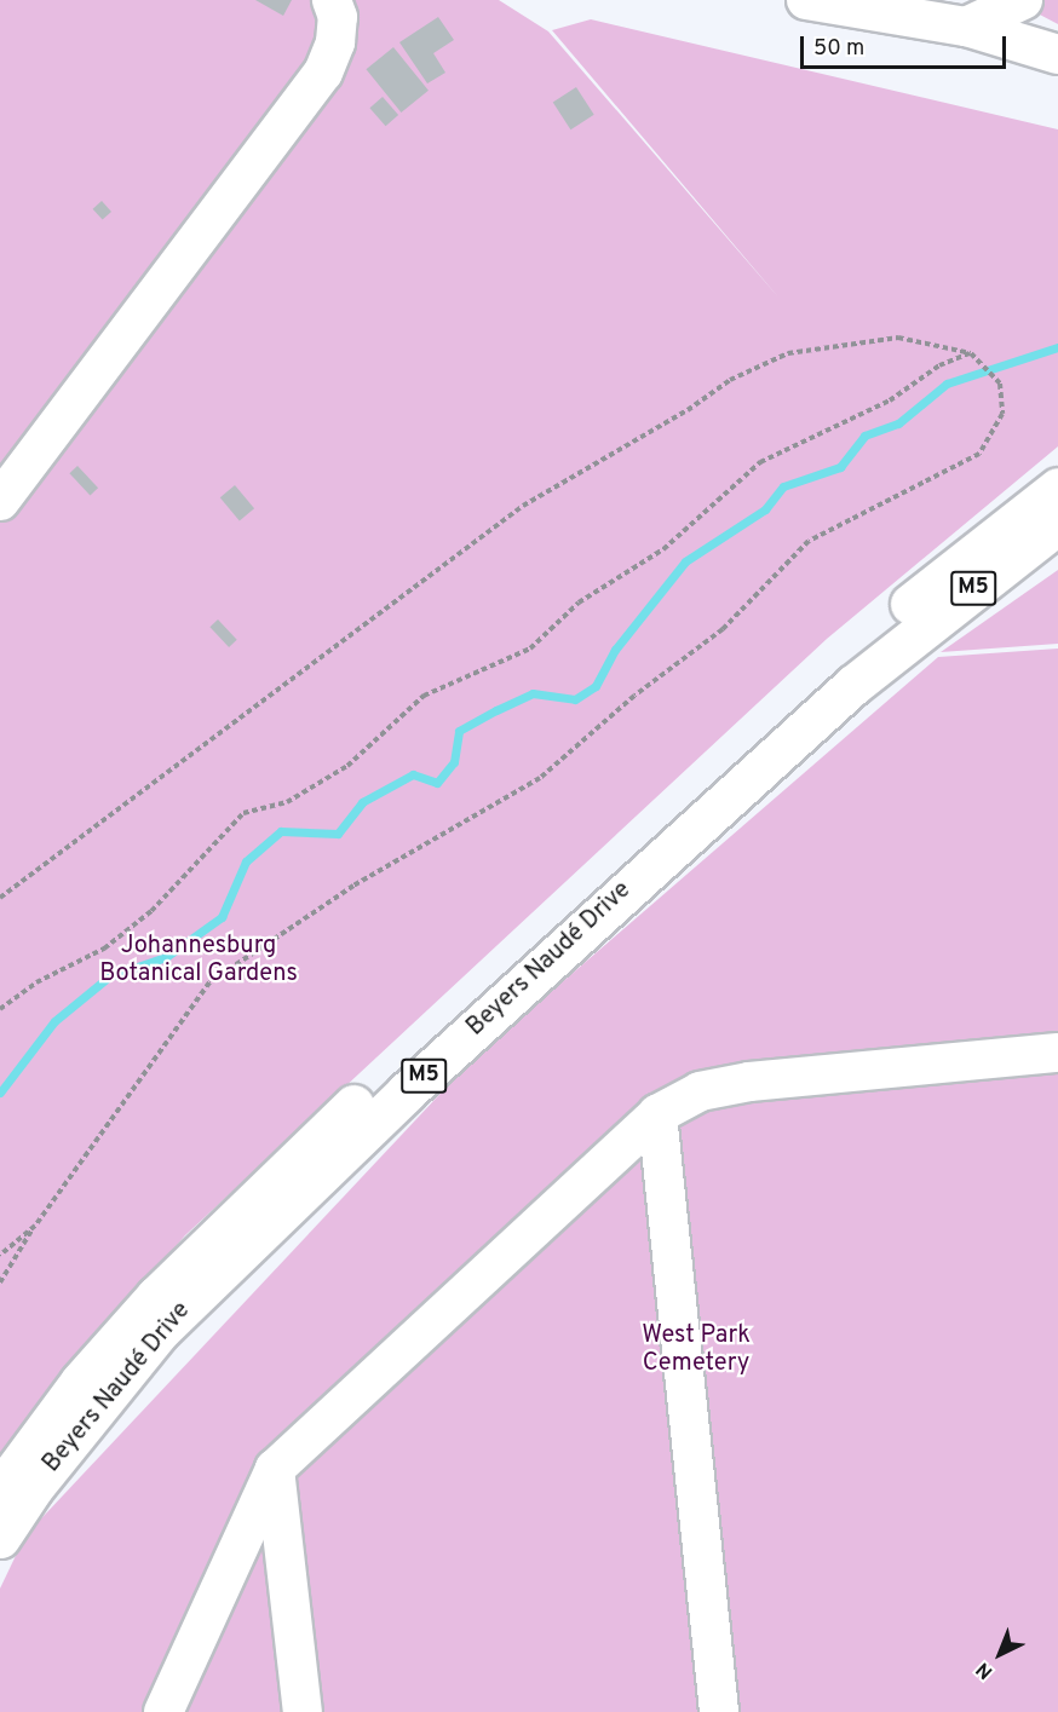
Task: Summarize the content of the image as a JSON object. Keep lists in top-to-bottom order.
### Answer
{
  "streets": {
    "main road": ["M5", "Beyers Naudé Drive"]
  },
  "parks": ["Johannesburg Botanical Gardens", "West Park Cemetery"],
  "scale_bar": "50 m",
  "north": "bottom left"
}
